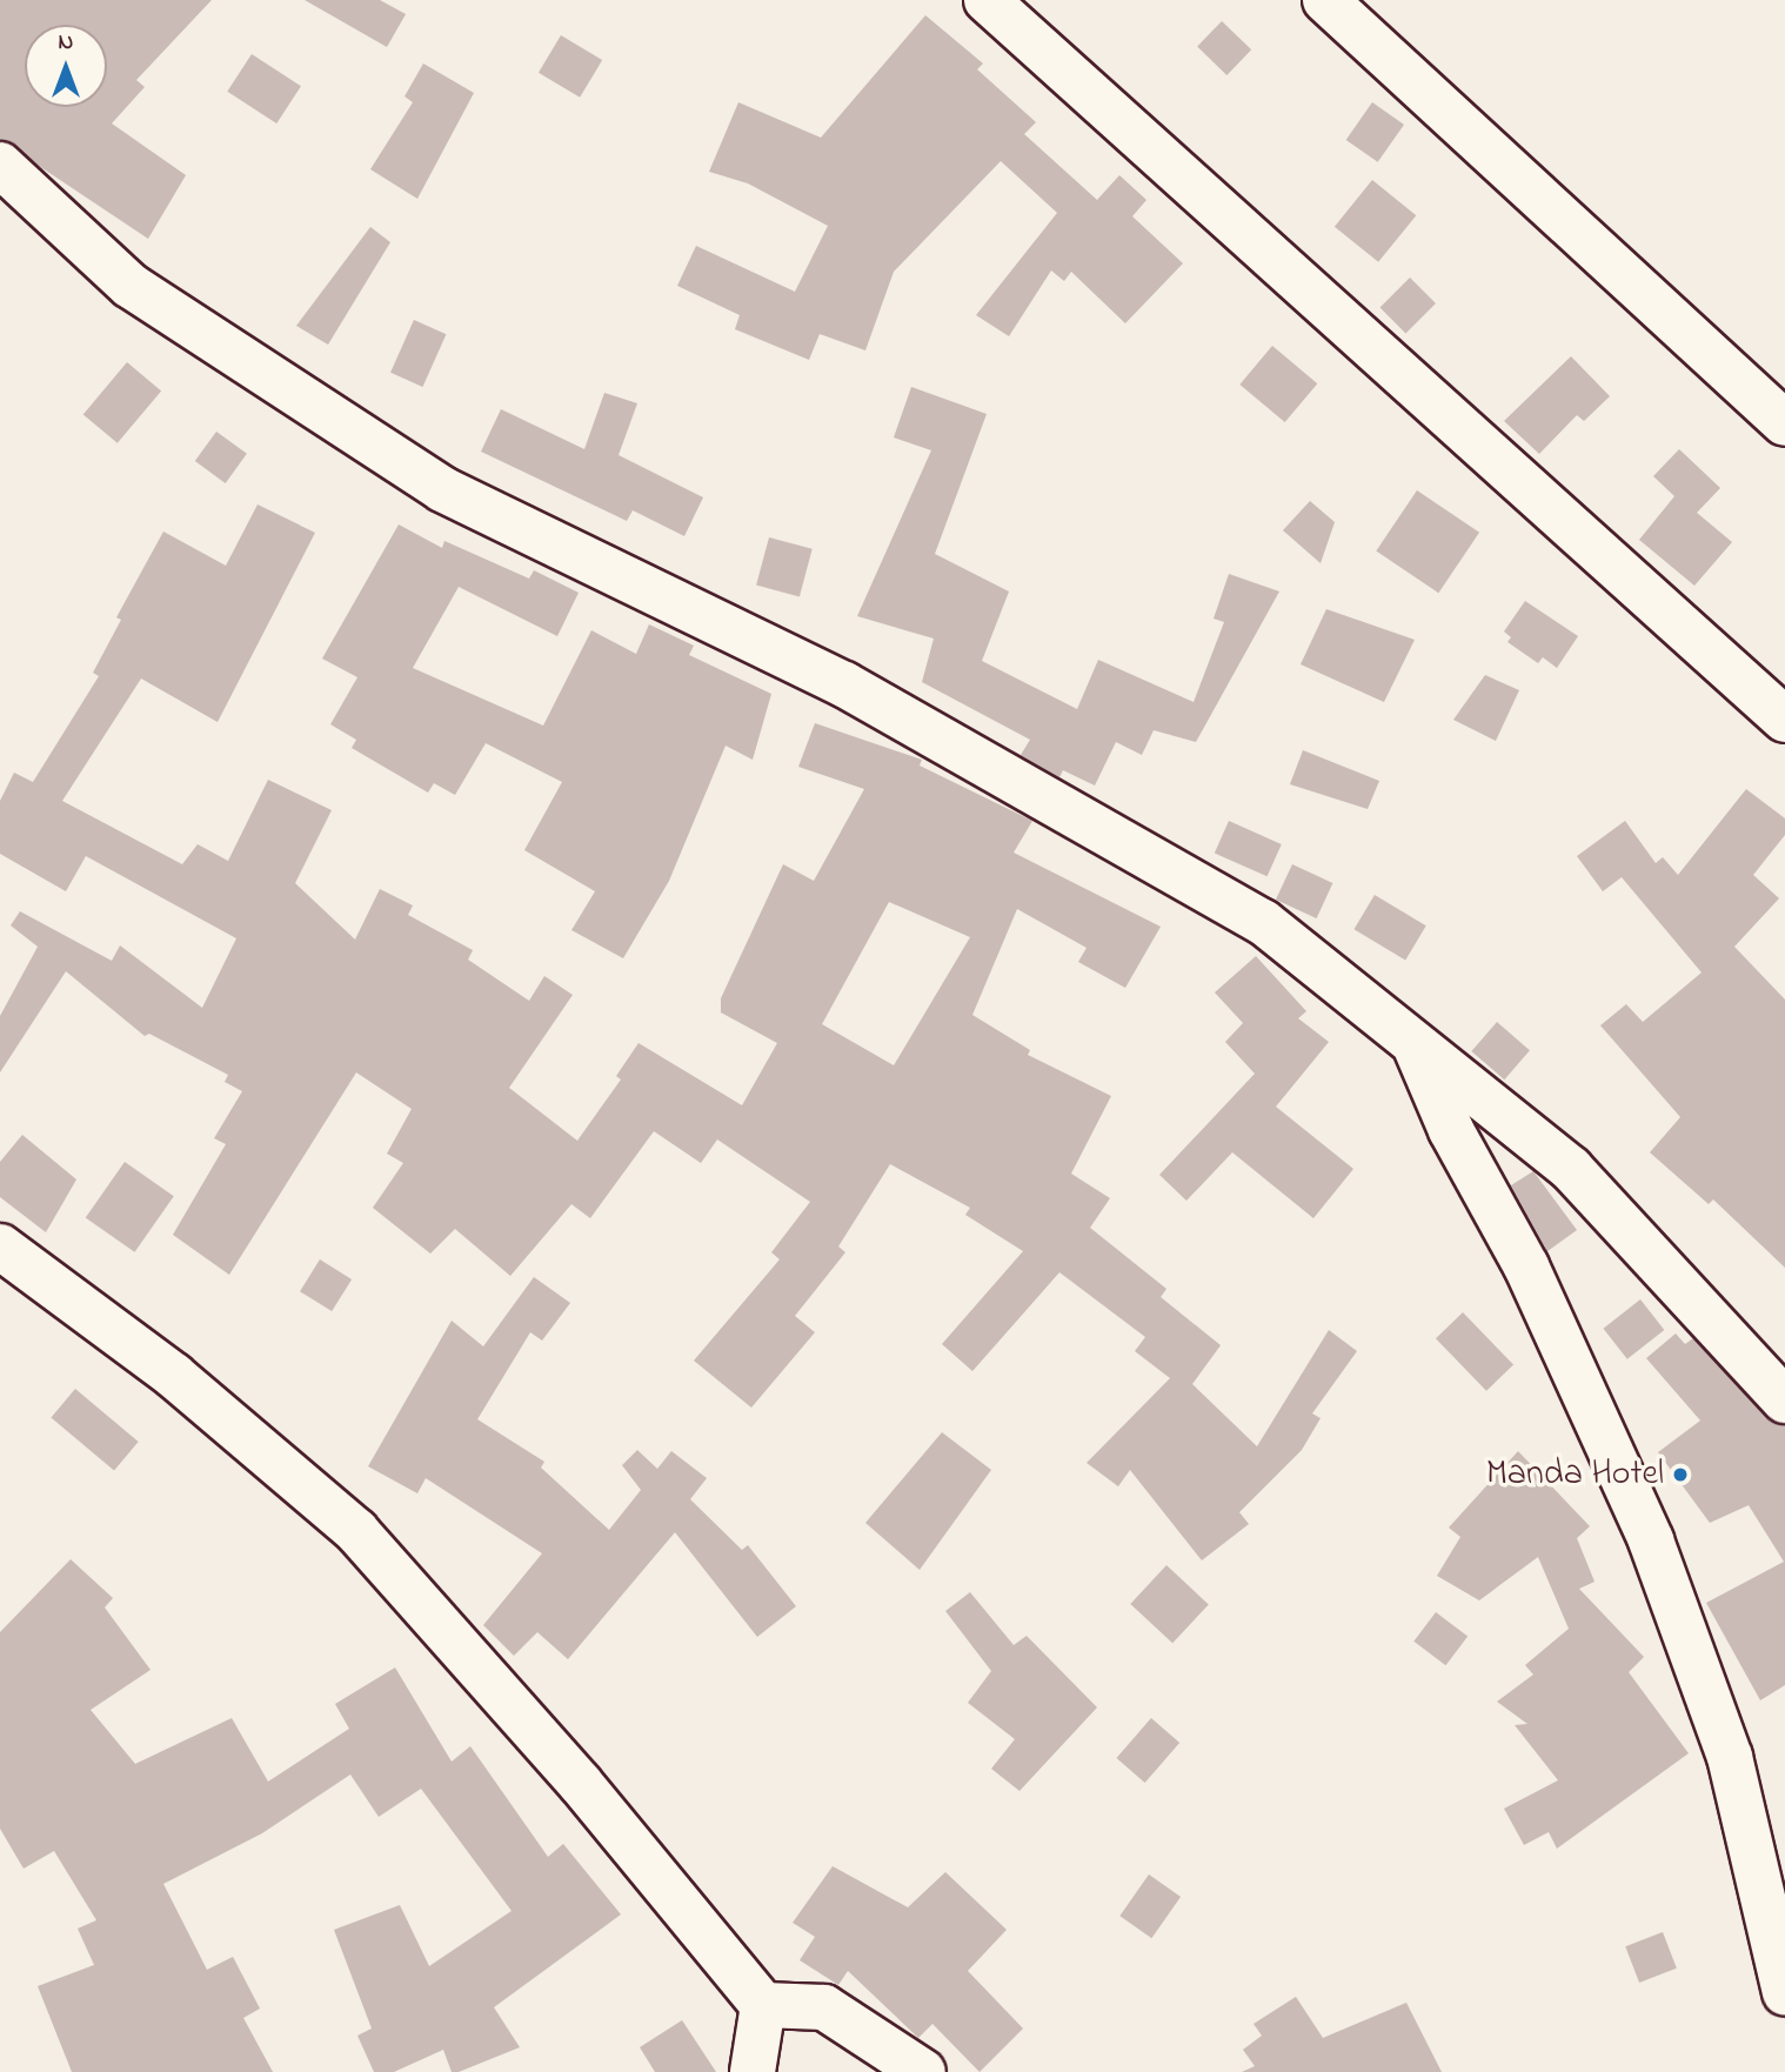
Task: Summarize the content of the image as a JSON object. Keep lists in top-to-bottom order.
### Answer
{
  "places": ["Manda Hotel"],
  "north": "top"
}
